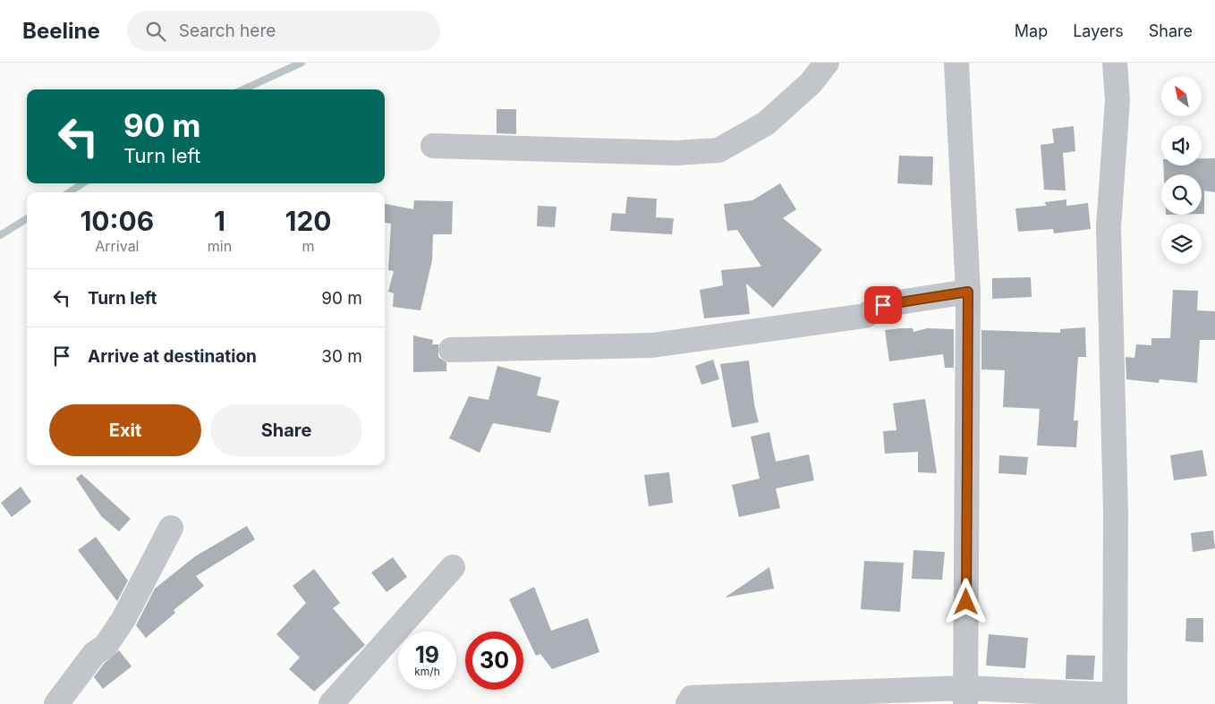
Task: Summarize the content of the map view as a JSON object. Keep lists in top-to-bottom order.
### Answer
{
  "north": "top left",
  "page": {
    "header": "Beeline",
    "search": "Search here",
    "nav": ["Map", "Layers", "Share"],
    "turn": ["90 m", "Turn left"],
    "eta": [
      "10:06",
      "Arrival",
      "1",
      "min",
      "120",
      "m"
    ],
    "list": [
      {
        "name": "Turn left",
        "value": "90 m"
      },
      {
        "name": "Arrive at destination",
        "value": "30 m"
      }
    ],
    "buttons": ["Exit", "Share"],
    "speed": "19 km/h",
    "limit": "30"
  }
}
